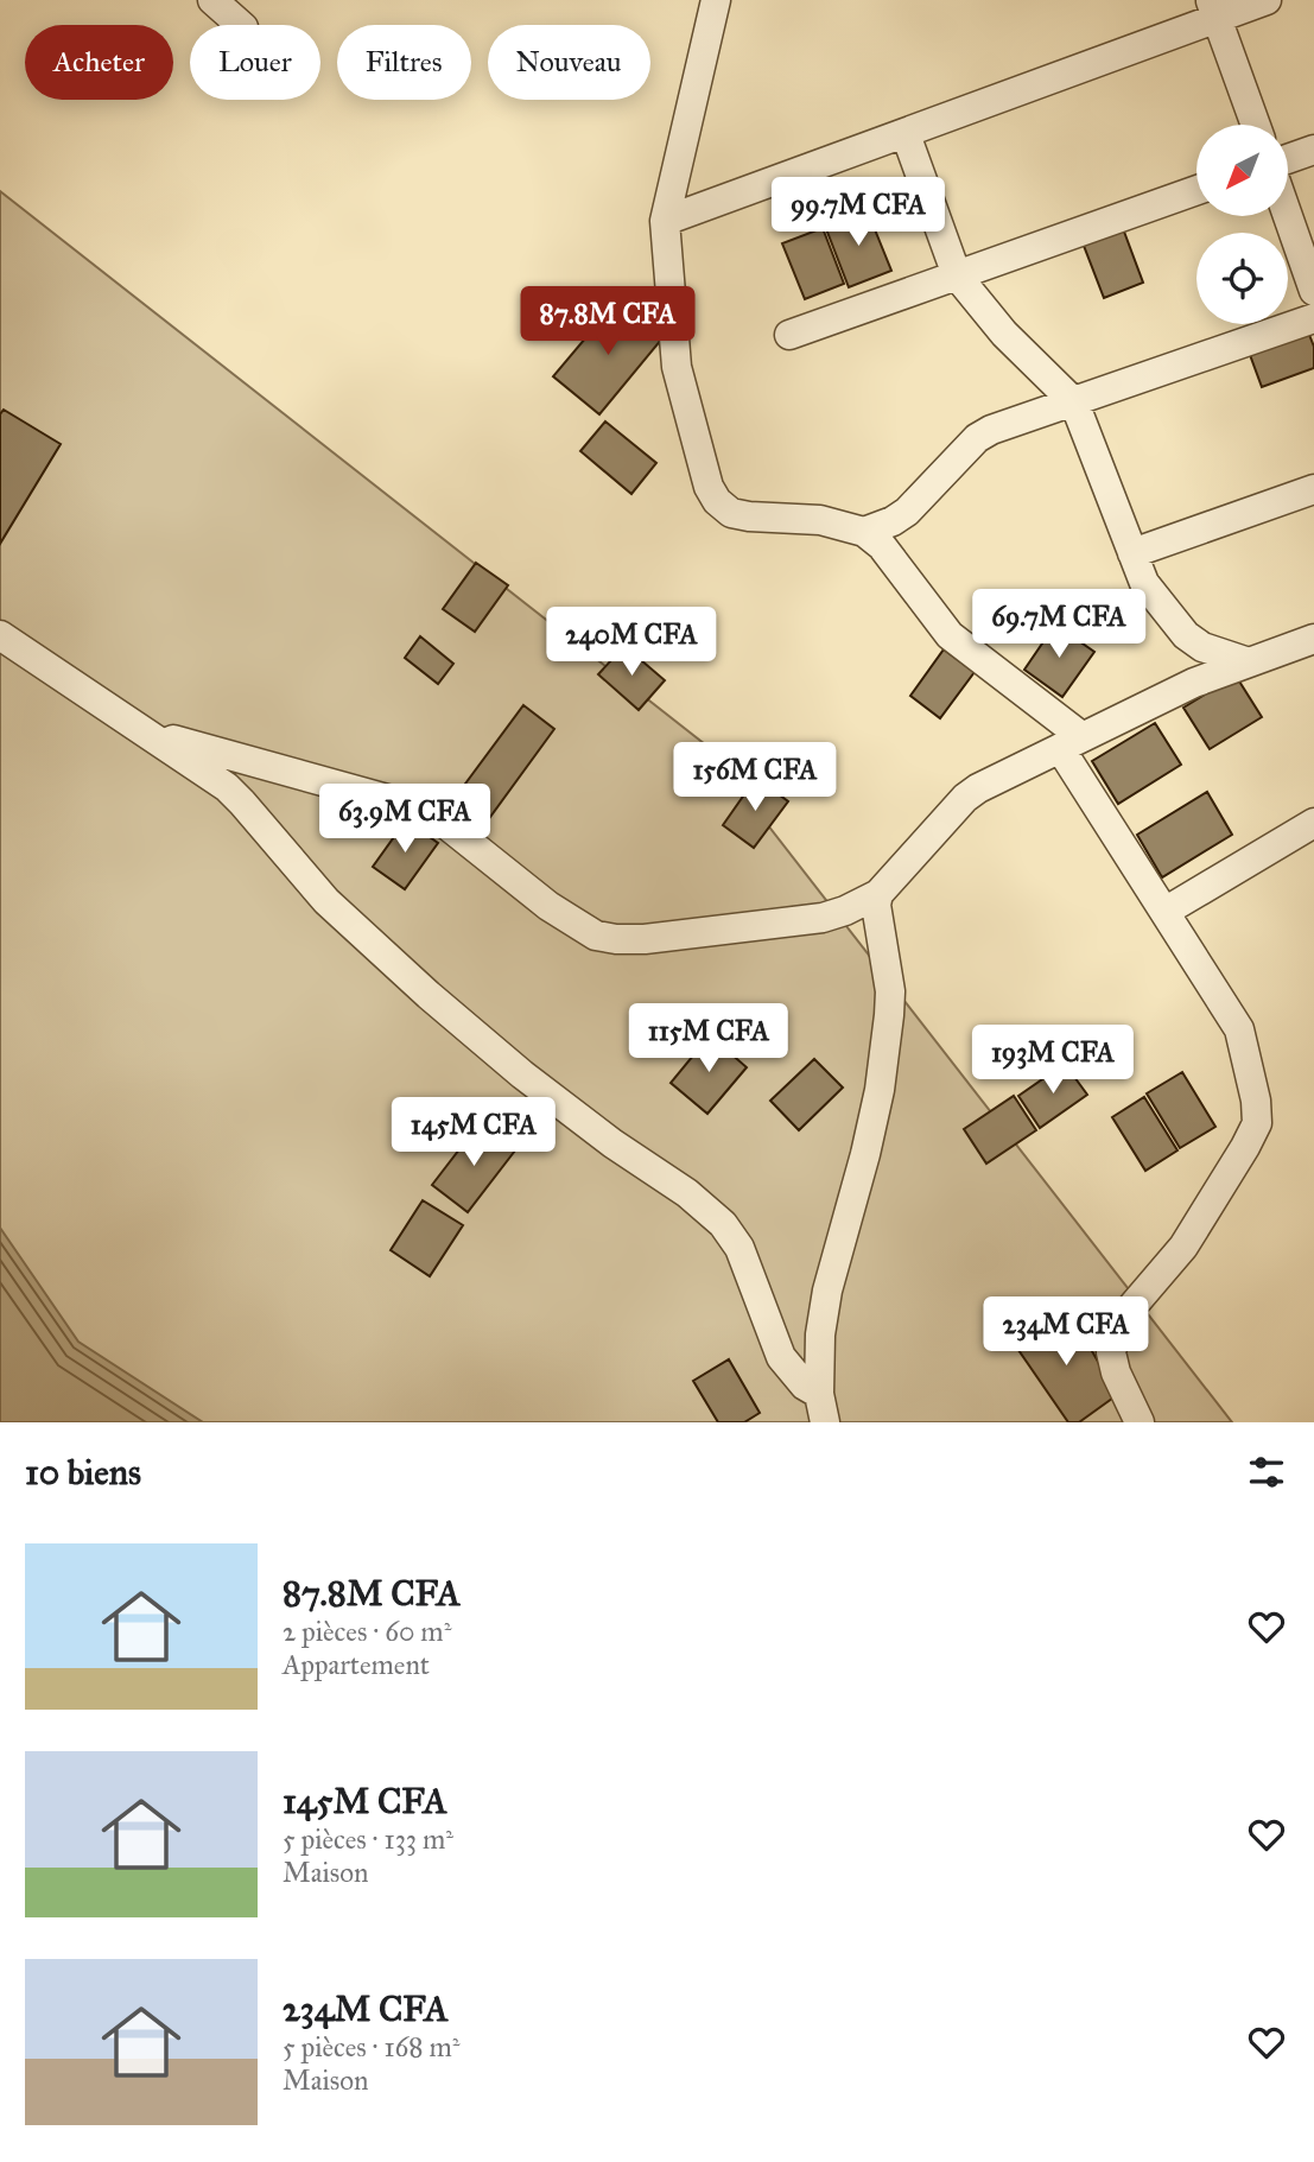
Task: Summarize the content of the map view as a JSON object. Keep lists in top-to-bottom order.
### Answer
{
  "north": "bottom left",
  "page": {
    "chip": [
      "Acheter",
      "Louer",
      "Filtres",
      "Nouveau"
    ],
    "price": [
      "99.7M CFA",
      "87.8M CFA",
      "69.7M CFA",
      "240M CFA",
      "156M CFA",
      "63.9M CFA",
      "115M CFA",
      "193M CFA",
      "145M CFA",
      "234M CFA"
    ],
    "heading": "10 biens",
    "list": [
      {
        "name": "87.8M CFA",
        "note": "2 pièces · 60 m² · Appartement"
      },
      {
        "name": "145M CFA",
        "note": "5 pièces · 133 m² · Maison"
      },
      {
        "name": "234M CFA",
        "note": "5 pièces · 168 m² · Maison"
      }
    ]
  }
}
